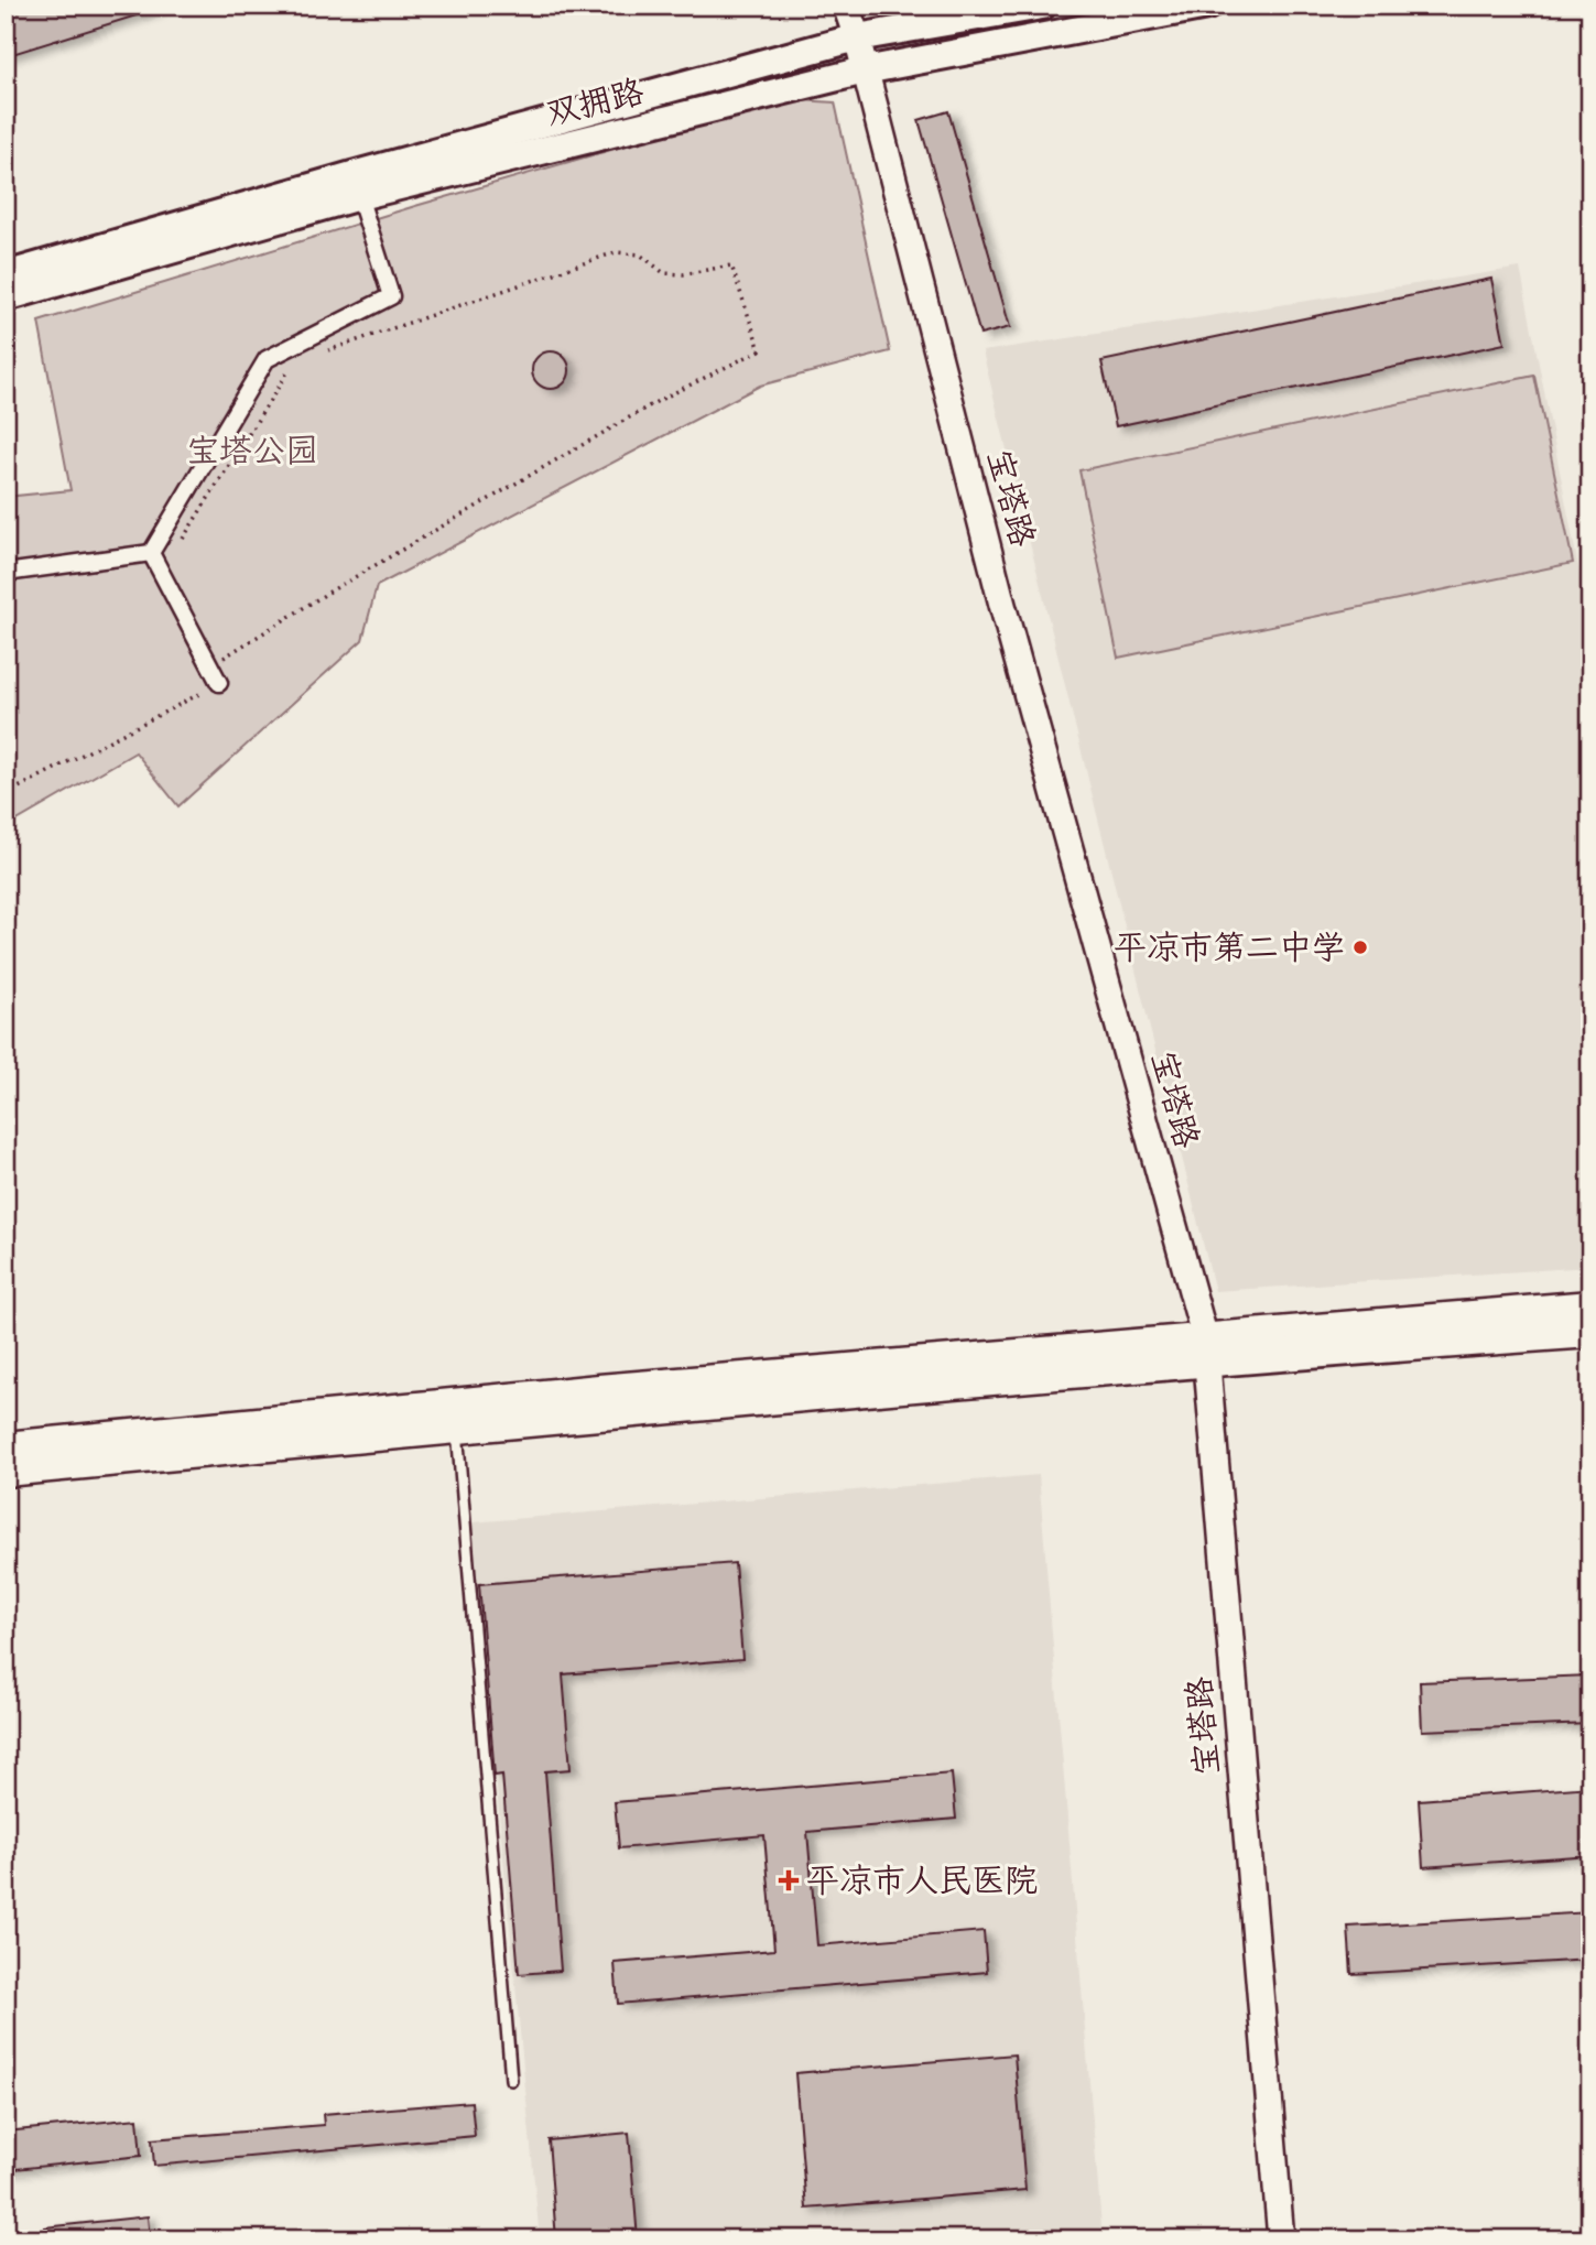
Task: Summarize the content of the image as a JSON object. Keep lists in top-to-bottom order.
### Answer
{
  "streets": {
    "main road": ["双拥路"],
    "street": ["宝塔路"]
  },
  "crossings": [
    ["双拥路", "宝塔路"]
  ],
  "parks": ["宝塔公园"],
  "places": {
    "other": ["平凉市第二中学"],
    "health": ["平凉市人民医院"]
  }
}
